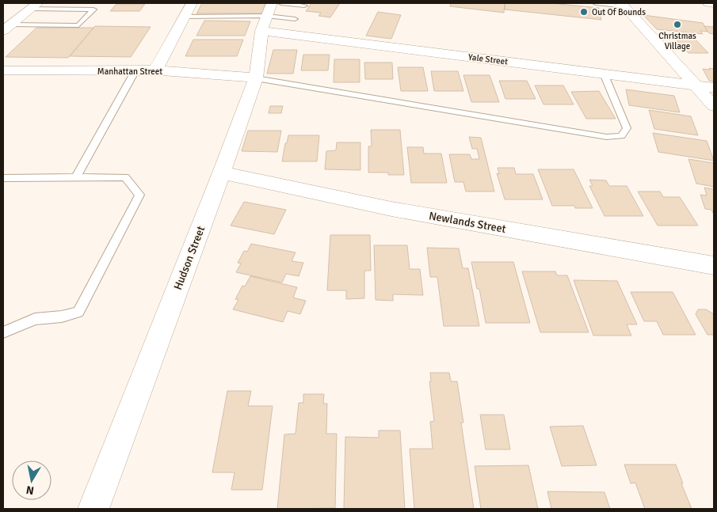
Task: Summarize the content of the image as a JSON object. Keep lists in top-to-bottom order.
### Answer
{
  "streets": {
    "street": [
      "Yale Street",
      "Manhattan Street",
      "Newlands Street",
      "Hudson Street"
    ]
  },
  "crossings": [
    ["Yale Street", "Hudson Street"],
    ["Manhattan Street", "Hudson Street"],
    ["Newlands Street", "Hudson Street"]
  ],
  "places": ["Out Of Bounds", "Christmas Village"],
  "north": "bottom"
}
